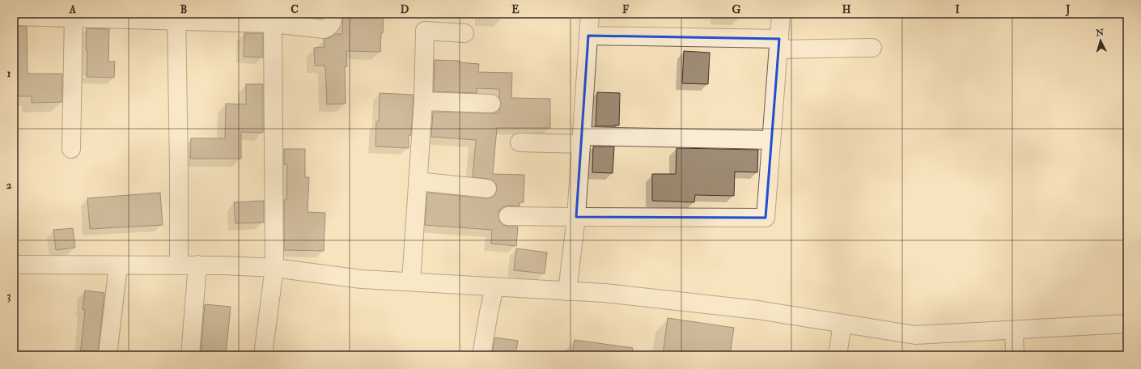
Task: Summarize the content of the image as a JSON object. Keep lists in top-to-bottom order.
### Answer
{
  "north": "top",
  "grid": {
    "columns": [
      "A",
      "B",
      "C",
      "D",
      "E",
      "F",
      "G",
      "H",
      "I",
      "J"
    ],
    "rows": ["1", "2", "3"]
  }
}
